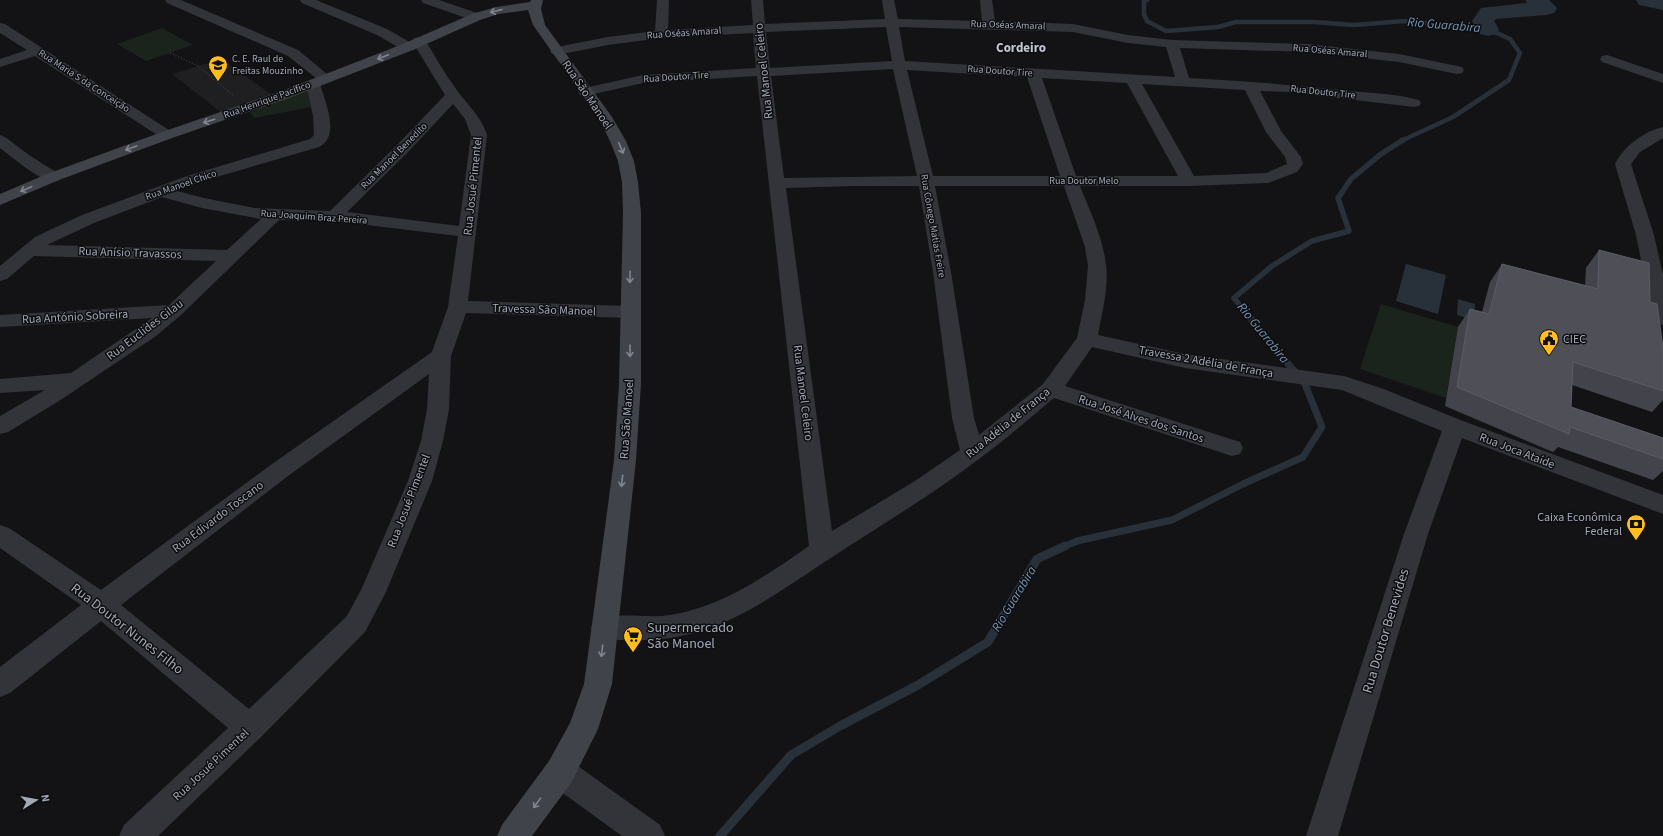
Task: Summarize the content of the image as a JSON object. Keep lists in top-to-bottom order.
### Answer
{
  "streets": {
    "main road": ["Rua São Manoel", "Rua Henrique Pacífico"],
    "street": [
      "Rua Oséas Amaral",
      "Rua Manoel Celeiro",
      "Rua Doutor Tire",
      "Rua Maria S da Conceição",
      "Rua Manoel Benedito",
      "Rua Doutor Melo",
      "Rua Manoel Chico",
      "Rua Josué Pimentel",
      "Rua Joaquim Braz Pereira",
      "Rua Cônego Matias Freire",
      "Rua Anísio Travassos",
      "Travessa São Manoel",
      "Rua António Sobreira",
      "Rua Euclides Gilau",
      "Travessa 2 Adélia de França",
      "Rua José Alves dos Santos",
      "Rua Adélia de França",
      "Rua Joca Ataíde",
      "Rua Edivardo Toscano",
      "Rua Doutor Nunes Filho",
      "Rua Doutor Benevides"
    ]
  },
  "crossings": [
    ["Rua Oséas Amaral", "Rua Manoel Celeiro"],
    ["Rua Oséas Amaral", "Rua São Manoel"],
    ["Rua Oséas Amaral", "Rua Cônego Matias Freire"],
    ["Rua Manoel Celeiro", "Rua Doutor Tire"],
    ["Rua Manoel Celeiro", "Rua Doutor Melo"],
    ["Rua Manoel Celeiro", "Rua Adélia de França"],
    ["Rua Doutor Tire", "Rua São Manoel"],
    ["Rua Doutor Tire", "Rua Doutor Melo"],
    ["Rua Doutor Tire", "Rua Cônego Matias Freire"],
    ["Rua Doutor Tire", "Rua Adélia de França"],
    ["Rua Maria S da Conceição", "Rua Henrique Pacífico"],
    ["Rua São Manoel", "Rua Henrique Pacífico"],
    ["Rua São Manoel", "Travessa São Manoel"],
    ["Rua Henrique Pacífico", "Rua Manoel Chico"],
    ["Rua Henrique Pacífico", "Rua Josué Pimentel"],
    ["Rua Manoel Benedito", "Rua Josué Pimentel"],
    ["Rua Manoel Benedito", "Rua Joaquim Braz Pereira"],
    ["Rua Doutor Melo", "Rua Cônego Matias Freire"],
    ["Rua Doutor Melo", "Rua Adélia de França"],
    ["Rua Manoel Chico", "Rua Joaquim Braz Pereira"],
    ["Rua Manoel Chico", "Rua Anísio Travassos"],
    ["Rua Josué Pimentel", "Rua Joaquim Braz Pereira"],
    ["Rua Josué Pimentel", "Travessa São Manoel"],
    ["Rua Josué Pimentel", "Rua Edivardo Toscano"],
    ["Rua Josué Pimentel", "Rua Doutor Nunes Filho"],
    ["Rua Joaquim Braz Pereira", "Rua Euclides Gilau"],
    ["Rua Cônego Matias Freire", "Rua Adélia de França"],
    ["Rua Anísio Travassos", "Rua Euclides Gilau"],
    ["Rua António Sobreira", "Rua Euclides Gilau"],
    ["Travessa 2 Adélia de França", "Rua Adélia de França"],
    ["Travessa 2 Adélia de França", "Rua Joca Ataíde"],
    ["Rua José Alves dos Santos", "Rua Adélia de França"],
    ["Rua Joca Ataíde", "Rua Doutor Benevides"],
    ["Rua Edivardo Toscano", "Rua Doutor Nunes Filho"]
  ],
  "one_way": ["Rua São Manoel", "Rua Henrique Pacífico"],
  "districts": ["Cordeiro"],
  "water": ["Rio Guarabira"],
  "places": {
    "school or university": ["C. E. Raul de Freitas Mouzinho"],
    "public building": ["CIEC"],
    "bank": ["Caixa Econômica Federal"],
    "supermarket": ["Supermercado São Manoel"]
  },
  "north": "right"
}
